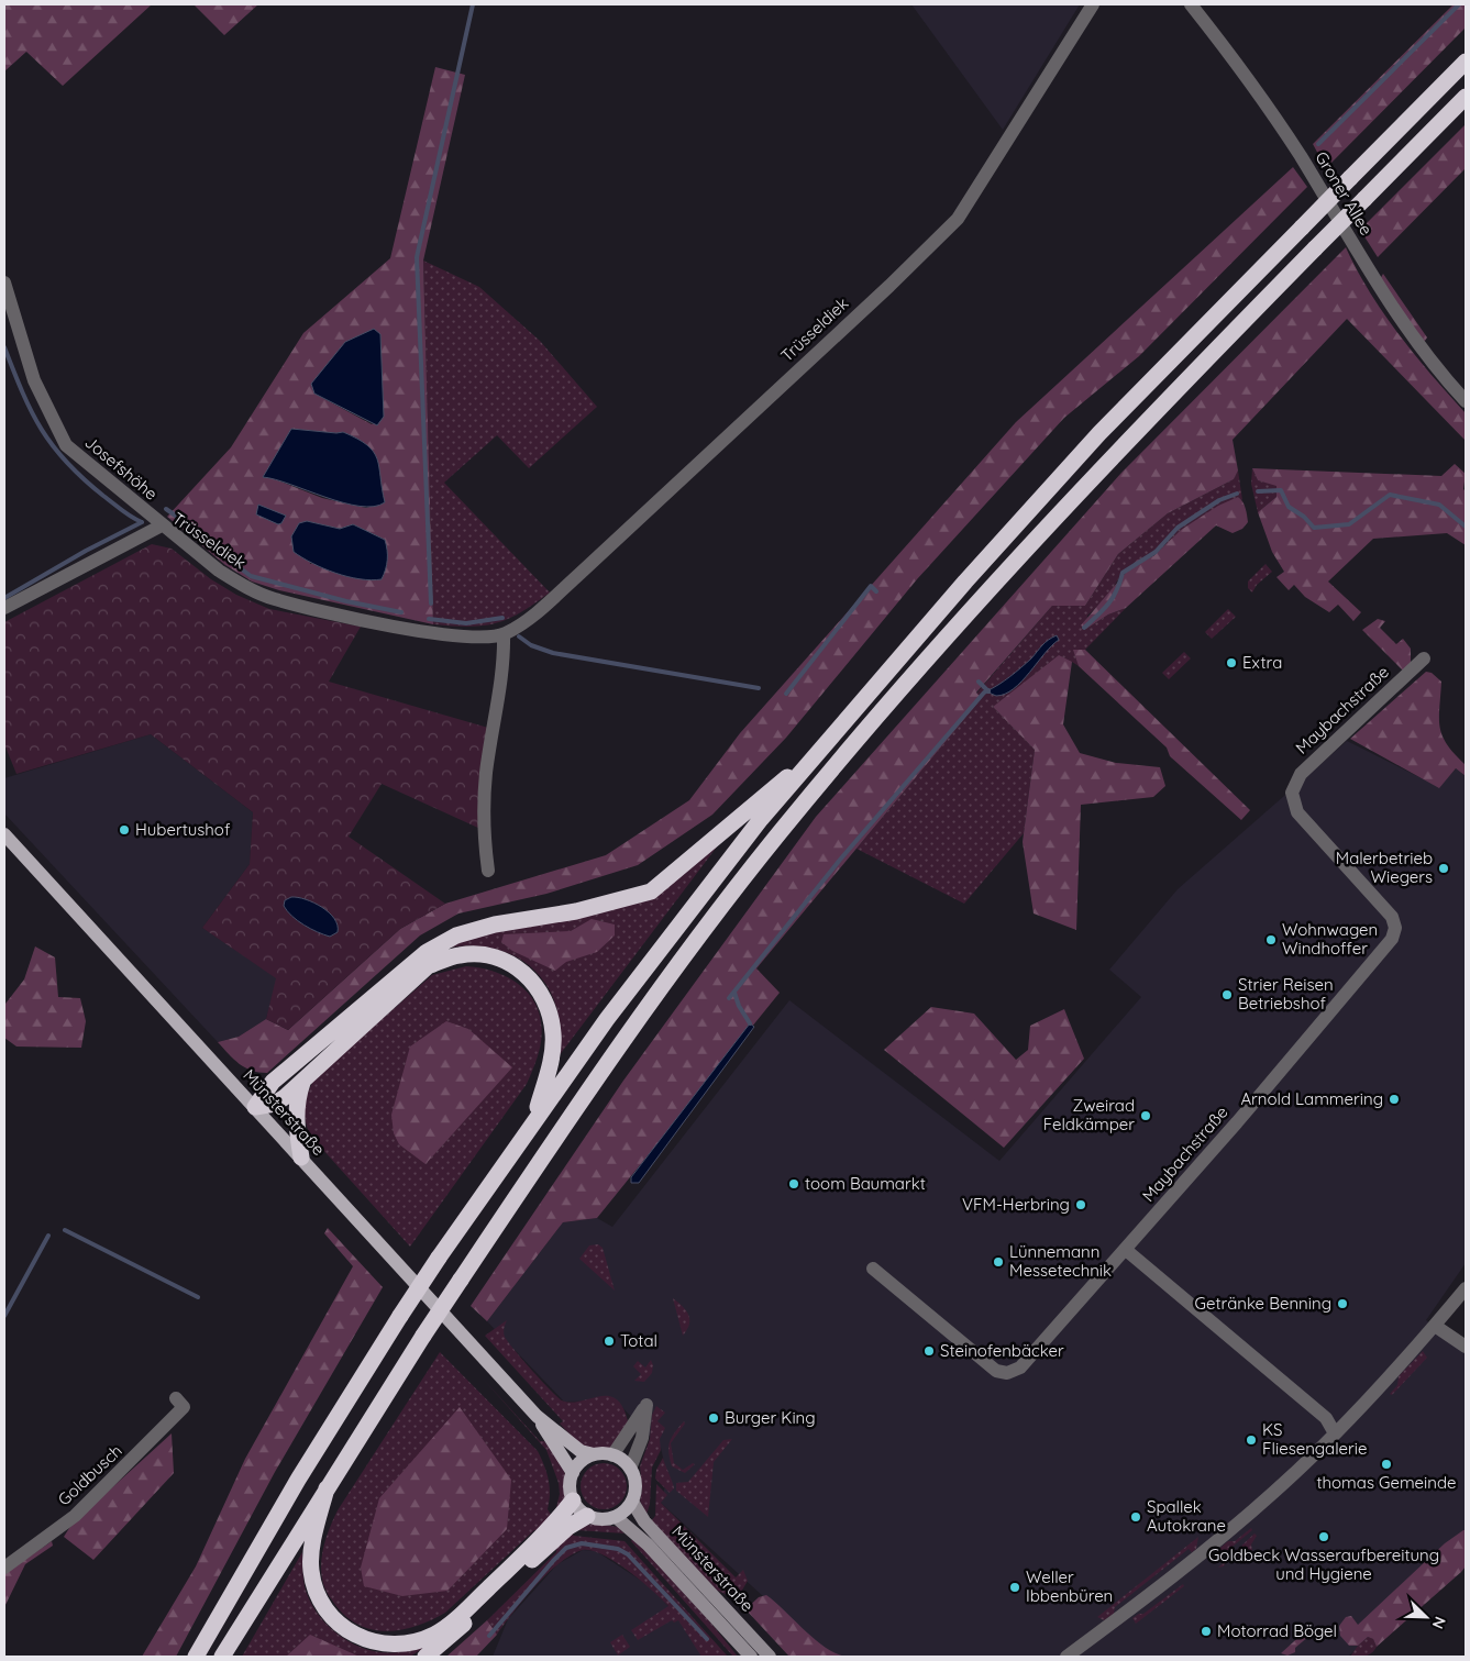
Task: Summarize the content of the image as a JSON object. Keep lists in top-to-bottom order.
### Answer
{
  "streets": {
    "main road": ["Münsterstraße"],
    "street": [
      "Groner Allee",
      "Trüsseldiek",
      "Josefshöhe",
      "Maybachstraße",
      "Goldbusch"
    ]
  },
  "crossings": [
    ["Trüsseldiek", "Josefshöhe"]
  ],
  "places": [
    "Extra",
    "Hubertushof",
    "Malerbetrieb Wiegers",
    "Wohnwagen Windhoffer",
    "Strier Reisen Betriebshof",
    "Arnold Lammering",
    "Zweirad Feldkämper",
    "toom Baumarkt",
    "VFM-Herbring",
    "Lünnemann Messetechnik",
    "Getränke Benning",
    "Total",
    "Steinofenbäcker",
    "Burger King",
    "KS Fliesengalerie",
    "thomas Gemeinde",
    "Spallek Autokrane",
    "Goldbeck Wasseraufbereitung und Hygiene",
    "Weller Ibbenbüren",
    "Motorrad Bögel"
  ],
  "north": "bottom right"
}
